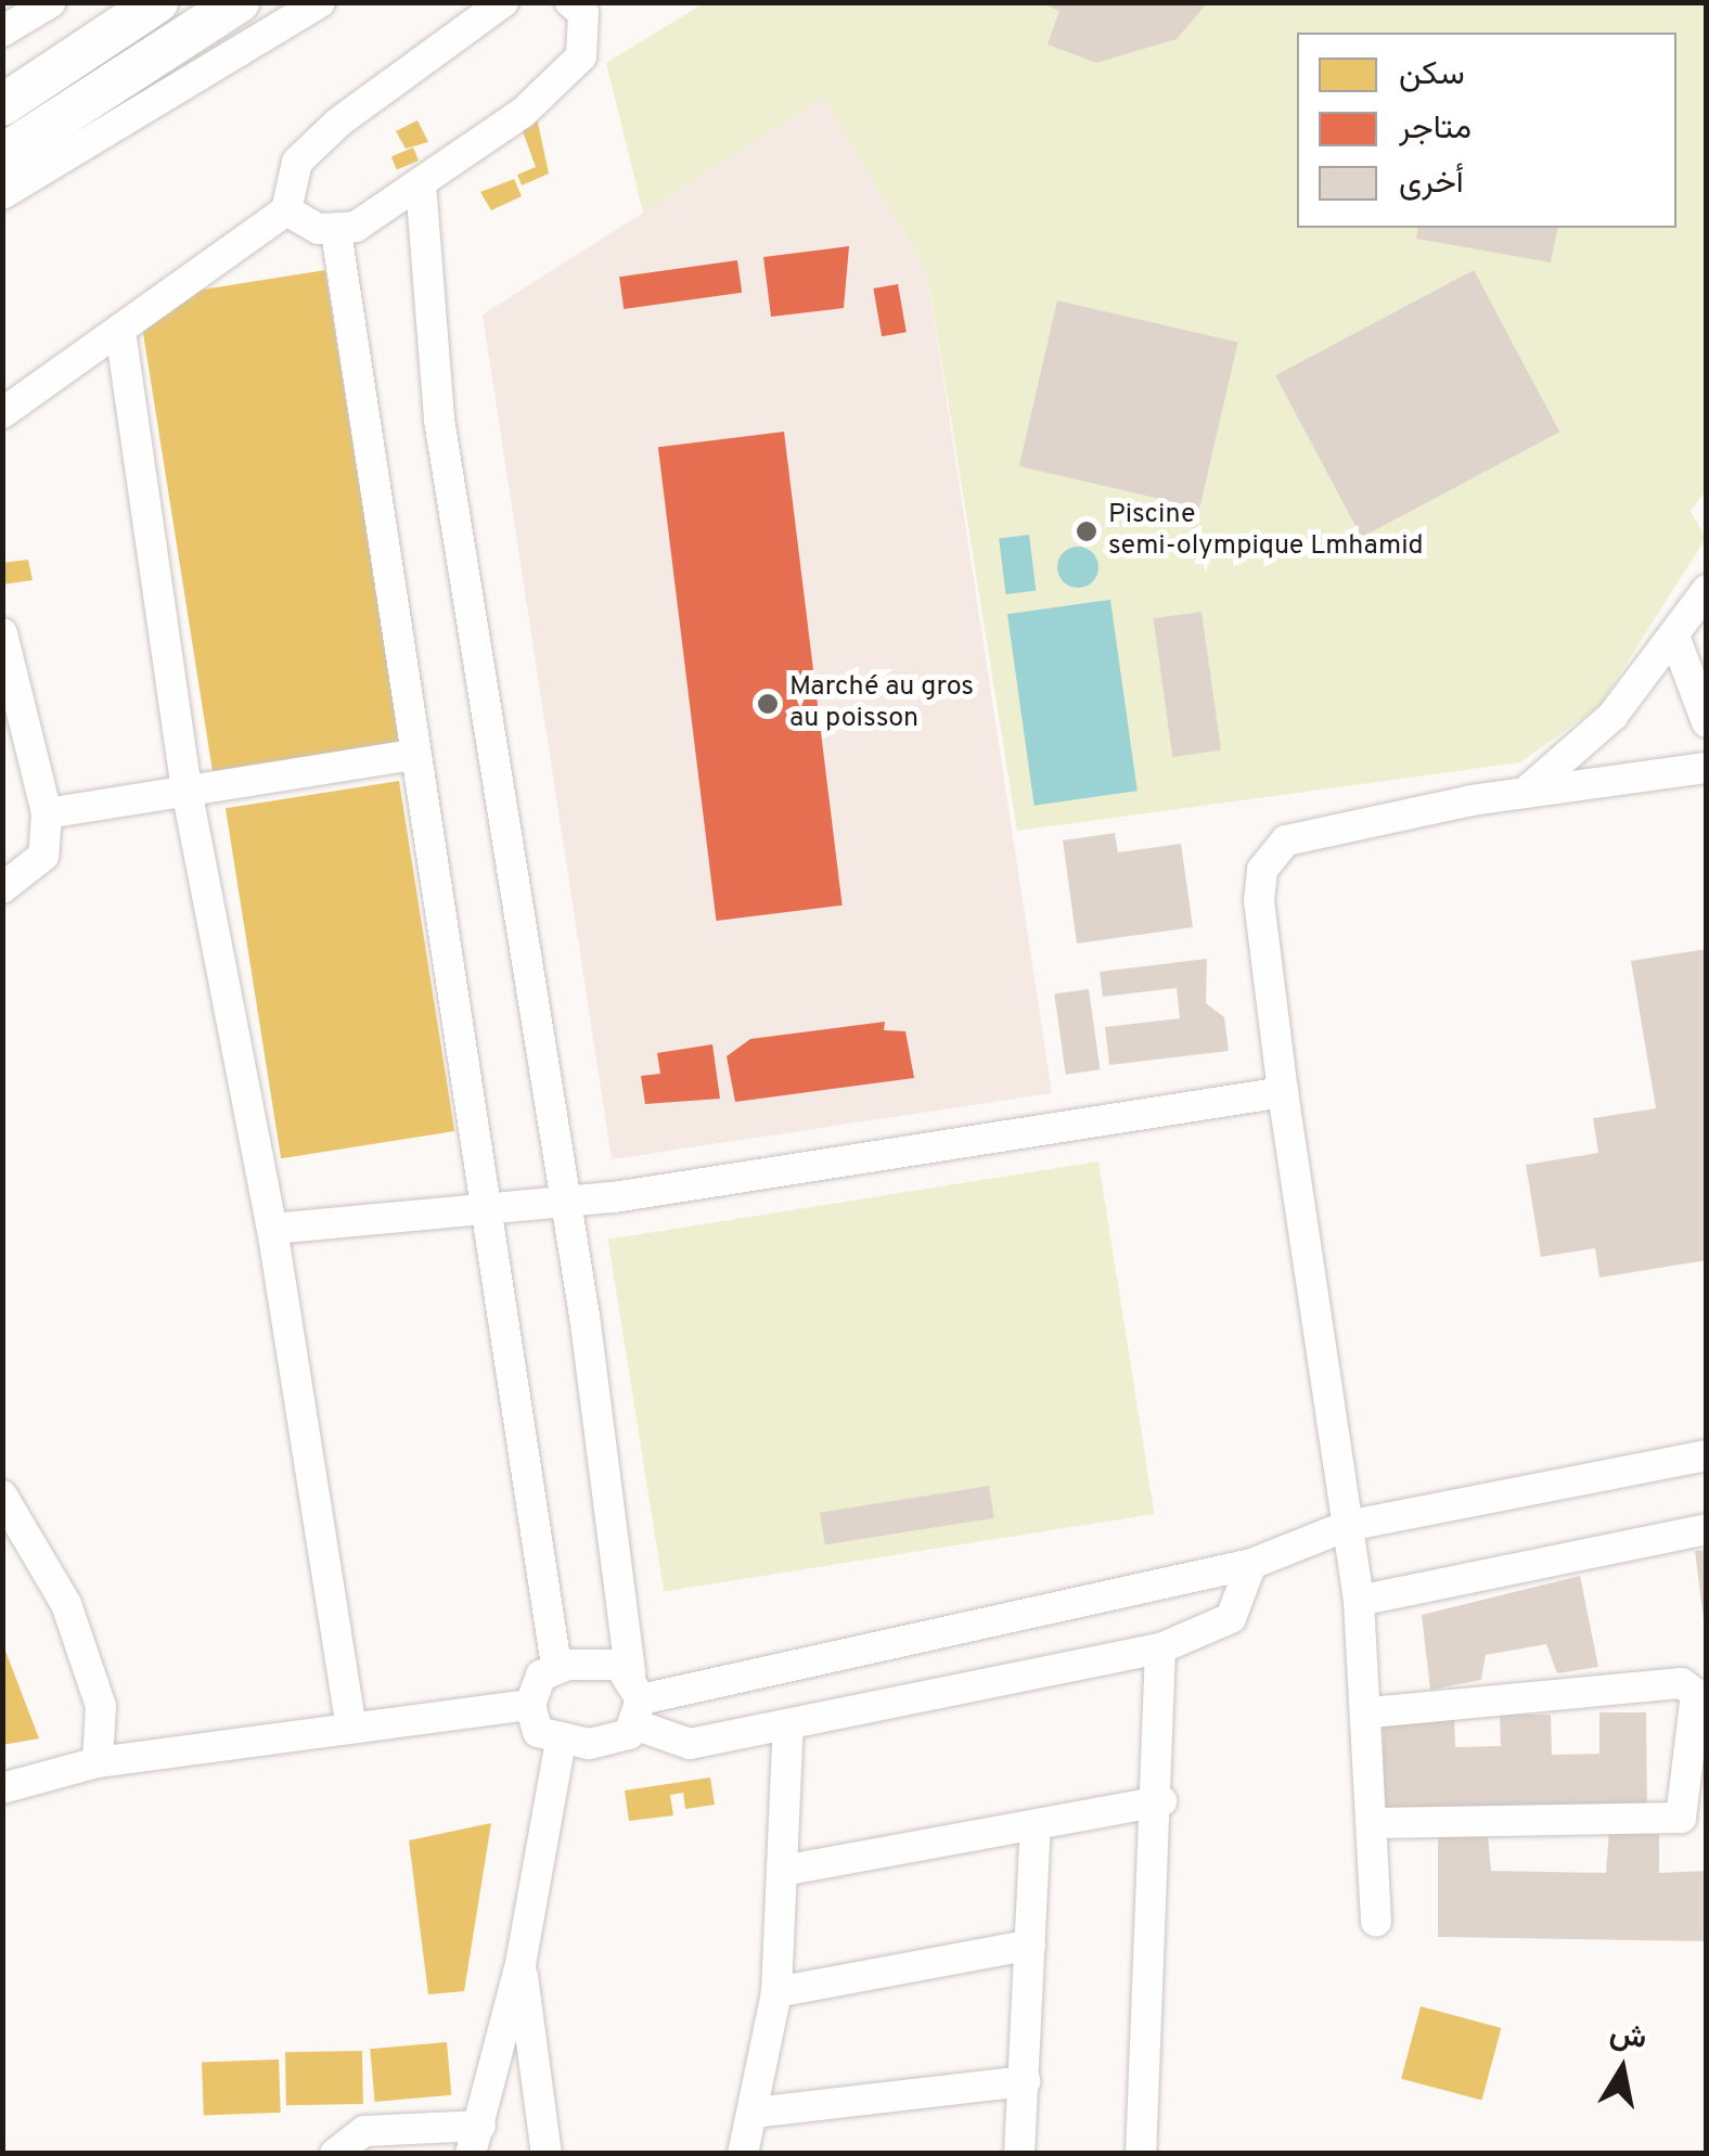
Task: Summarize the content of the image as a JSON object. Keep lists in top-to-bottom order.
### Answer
{
  "places": ["Piscine semi-olympique Lmhamid", "Marché au gros au poisson"],
  "legend": ["سكن", "متاجر", "أخرى"],
  "north": "top"
}
